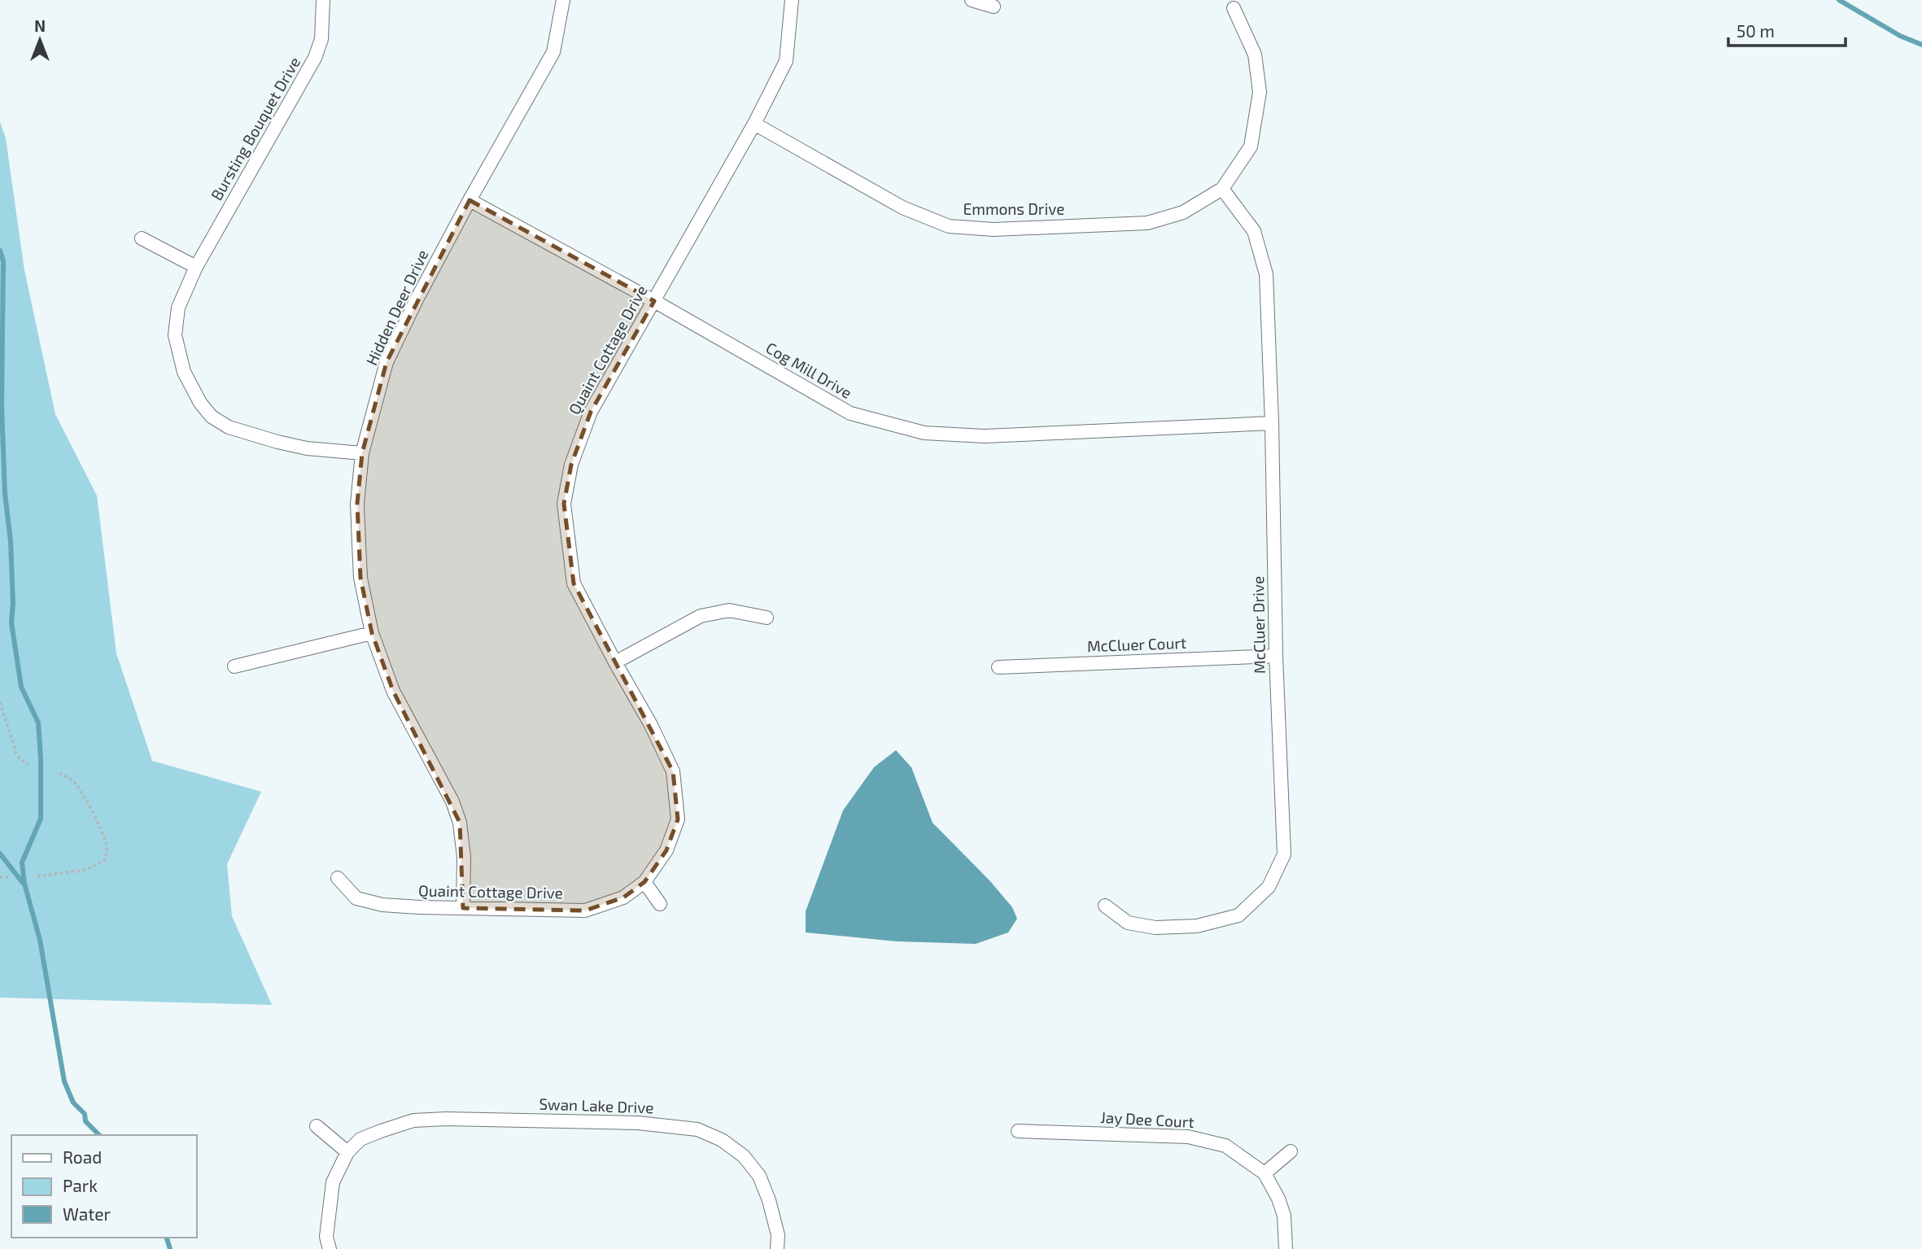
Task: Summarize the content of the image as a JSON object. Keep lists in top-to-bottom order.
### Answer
{
  "streets": {
    "street": [
      "Bursting Bouquet Drive",
      "Emmons Drive",
      "Hidden Deer Drive",
      "Quaint Cottage Drive",
      "Cog Mill Drive",
      "McCluer Drive",
      "McCluer Court",
      "Swan Lake Drive",
      "Jay Dee Court"
    ]
  },
  "crossings": [
    ["Bursting Bouquet Drive", "Hidden Deer Drive"],
    ["Emmons Drive", "Quaint Cottage Drive"],
    ["Emmons Drive", "McCluer Drive"],
    ["Hidden Deer Drive", "Quaint Cottage Drive"],
    ["Hidden Deer Drive", "Cog Mill Drive"],
    ["Quaint Cottage Drive", "Cog Mill Drive"],
    ["Cog Mill Drive", "McCluer Drive"],
    ["McCluer Drive", "McCluer Court"]
  ],
  "legend": ["Road", "Park", "Water"],
  "scale_bar": "50 m",
  "north": "top"
}
